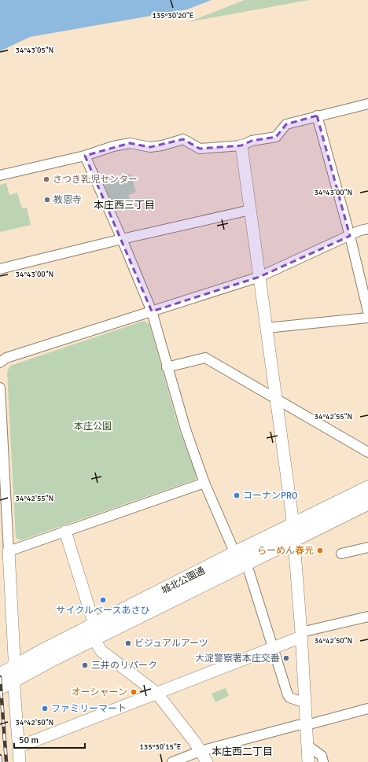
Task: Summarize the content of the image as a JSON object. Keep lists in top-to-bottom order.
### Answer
{
  "streets": {
    "main road": ["城北公園通"]
  },
  "districts": ["本庄西三丁目", "本庄西二丁目"],
  "parks": ["本庄公園"],
  "places": [
    "さつき乳児センター",
    "教恩寺",
    "コーナンPRO",
    "らーめん春光",
    "サイクルベースあさひ",
    "ビジュアルアーツ",
    "大淀警察署本庄交番",
    "三井のリパーク",
    "オーシャーン",
    "ファミリーマート"
  ],
  "scale_bar": "50 m",
  "coordinates": [
    "135°30'20\"E",
    "34°43'05\"N",
    "34°43'00\"N",
    "34°42'55\"N",
    "34°42'50\"N",
    "135°30'15\"E"
  ]
}
